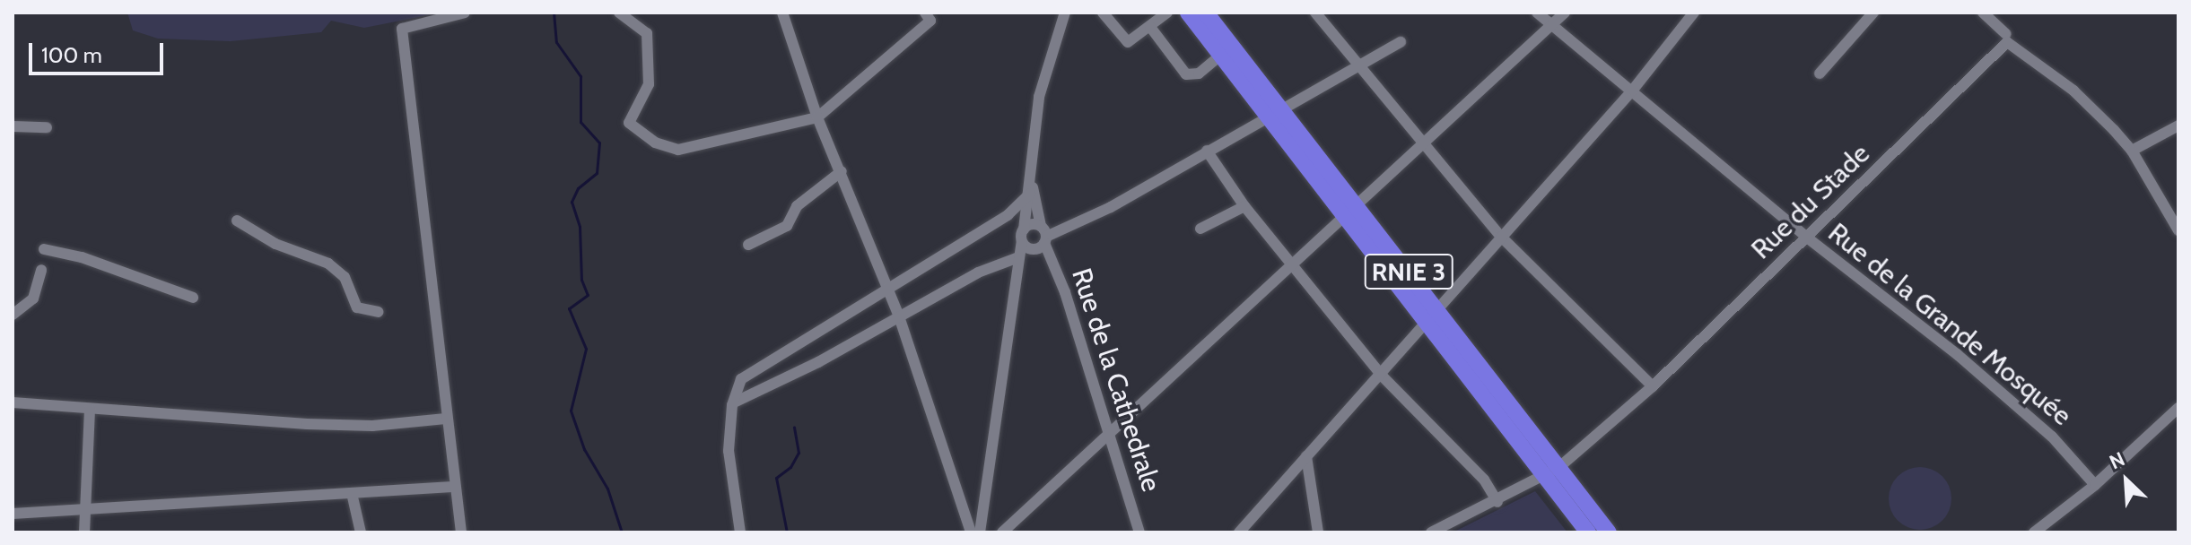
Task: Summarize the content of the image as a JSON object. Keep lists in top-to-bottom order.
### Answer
{
  "streets": {
    "highway": ["RNIE 3"],
    "street": ["Rue du Stade", "Rue de la Grande Mosquée", "Rue de la Cathedrale"]
  },
  "crossings": [
    ["Rue du Stade", "RNIE 3"],
    ["Rue du Stade", "Rue de la Grande Mosquée"]
  ],
  "scale_bar": "100 m",
  "north": "top left"
}
